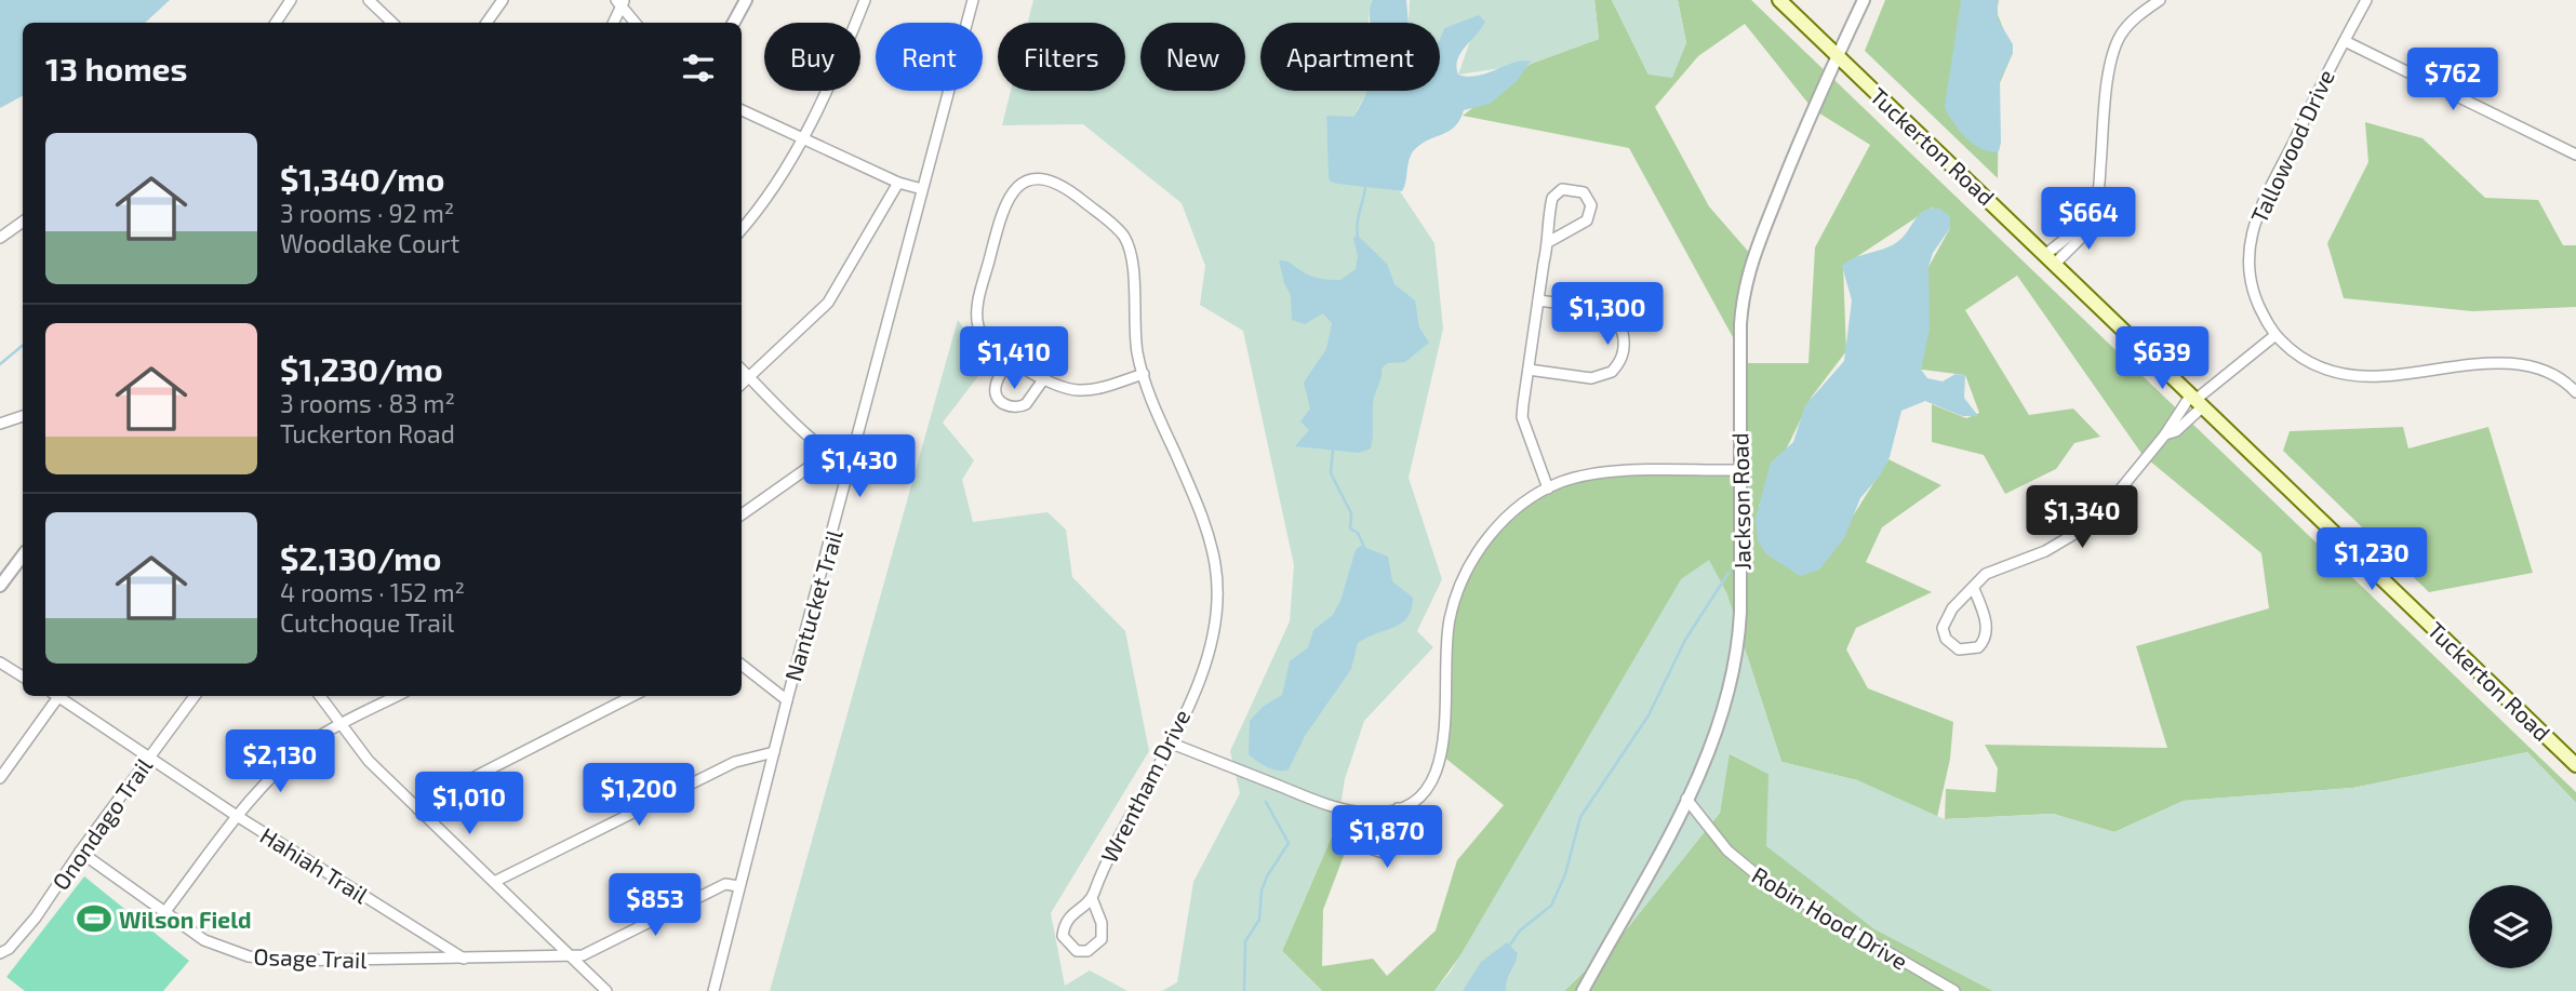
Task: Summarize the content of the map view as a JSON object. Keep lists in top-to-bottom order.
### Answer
{
  "streets": {
    "main road": ["Tuckerton Road"],
    "street": [
      "Tallowood Drive",
      "Jackson Road",
      "Nantucket Trail",
      "Wrentham Drive",
      "Onondago Trail",
      "Hahiah Trail",
      "Robin Hood Drive",
      "Osage Trail"
    ]
  },
  "crossings": [
    ["Tuckerton Road", "Jackson Road"],
    ["Jackson Road", "Robin Hood Drive"],
    ["Nantucket Trail", "Osage Trail"],
    ["Onondago Trail", "Hahiah Trail"],
    ["Onondago Trail", "Osage Trail"],
    ["Hahiah Trail", "Osage Trail"]
  ],
  "places": {
    "sports": ["Wilson Field"]
  },
  "page": {
    "chip": [
      "Buy",
      "Rent",
      "Filters",
      "New",
      "Apartment"
    ],
    "heading": "13 homes",
    "price": [
      "$762",
      "$664",
      "$1,300",
      "$1,410",
      "$639",
      "$1,430",
      "$1,340",
      "$1,230",
      "$2,130",
      "$1,200",
      "$1,010",
      "$1,870",
      "$853"
    ],
    "list": [
      {
        "name": "$1,340/mo",
        "note": "3 rooms · 92 m² · Woodlake Court"
      },
      {
        "name": "$1,230/mo",
        "note": "3 rooms · 83 m² · Tuckerton Road"
      },
      {
        "name": "$2,130/mo",
        "note": "4 rooms · 152 m² · Cutchoque Trail"
      }
    ]
  }
}
